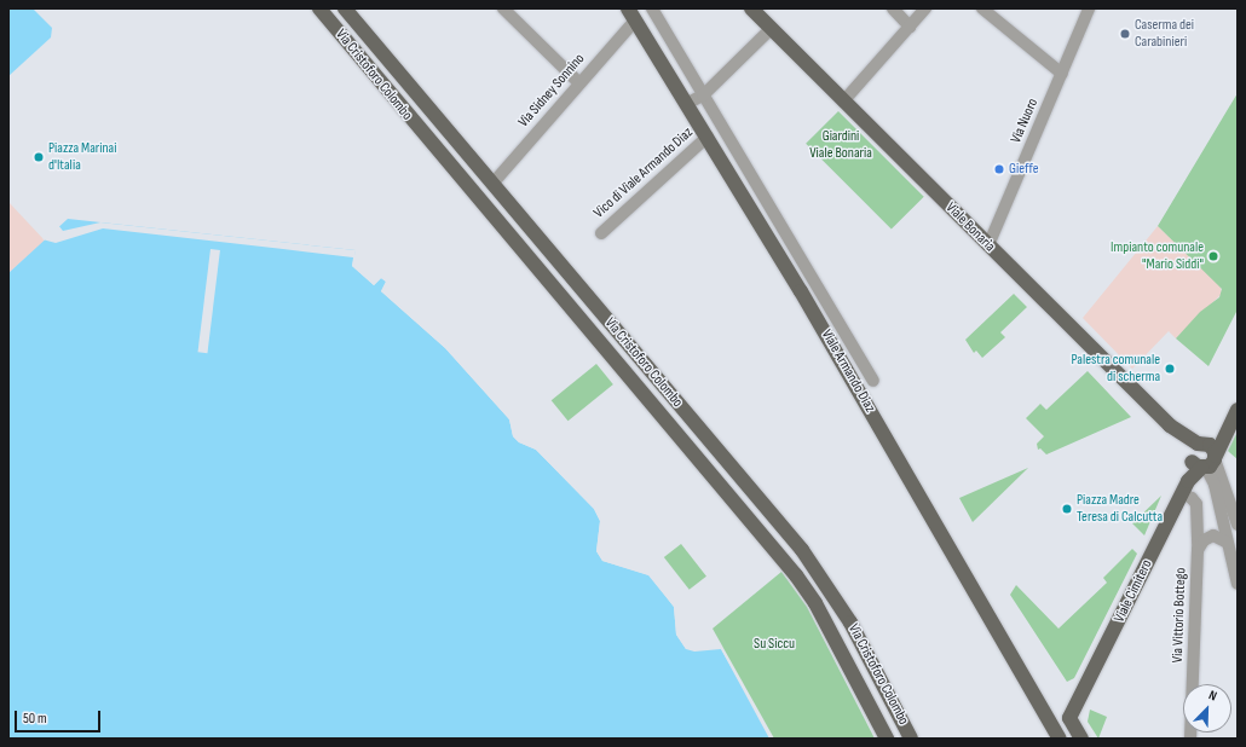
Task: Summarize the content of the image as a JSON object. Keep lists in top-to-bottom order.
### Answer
{
  "streets": {
    "main road": [
      "Via Cristoforo Colombo",
      "Viale Bonaria",
      "Viale Armando Diaz",
      "Viale Cimitero"
    ],
    "street": [
      "Via Sidney Sonnino",
      "Via Nuoro",
      "Vico di Viale Armando Diaz",
      "Via Vittorio Bottego"
    ]
  },
  "crossings": [
    ["Via Cristoforo Colombo", "Via Sidney Sonnino"],
    ["Via Sidney Sonnino", "Viale Armando Diaz"],
    ["Via Nuoro", "Viale Bonaria"],
    ["Vico di Viale Armando Diaz", "Viale Armando Diaz"],
    ["Viale Bonaria", "Viale Cimitero"],
    ["Viale Cimitero", "Via Vittorio Bottego"]
  ],
  "parks": ["Giardini Viale Bonaria", "Su Siccu"],
  "places": [
    "Caserma dei Carabinieri",
    "Piazza Marinai d'Italia",
    "Gieffe",
    "Impianto comunale \"Mario Siddi\"",
    "Palestra comunale di scherma",
    "Piazza Madre Teresa di Calcutta"
  ],
  "scale_bar": "50 m",
  "north": "top right"
}
